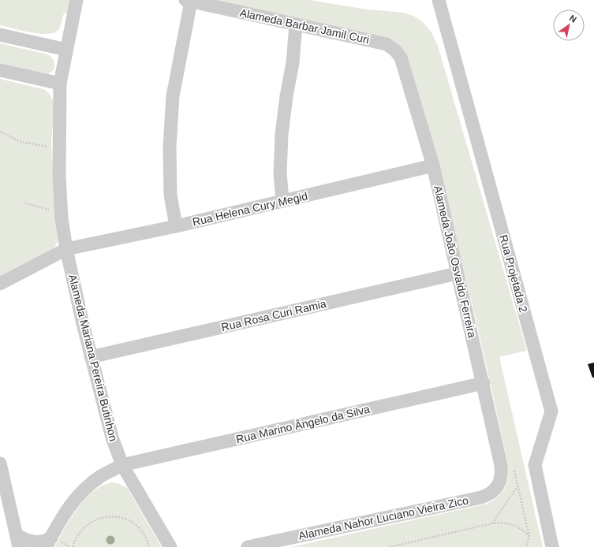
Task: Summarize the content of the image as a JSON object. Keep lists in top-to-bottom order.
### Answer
{
  "streets": {
    "street": [
      "Alameda Barbar Jamil Curi",
      "Rua Helena Cury Megid",
      "Alameda João Osvaldo Ferreira",
      "Rua Projetada 2",
      "Rua Rosa Curi Ramia",
      "Alameda Mariana Pereira Butinhon",
      "Rua Marino Ângelo da Silva",
      "Alameda Nahor Luciano Vieira Zico"
    ]
  },
  "crossings": [
    ["Alameda Barbar Jamil Curi", "Alameda João Osvaldo Ferreira"],
    ["Rua Helena Cury Megid", "Alameda João Osvaldo Ferreira"],
    ["Rua Helena Cury Megid", "Alameda Mariana Pereira Butinhon"],
    ["Alameda João Osvaldo Ferreira", "Rua Rosa Curi Ramia"],
    ["Alameda João Osvaldo Ferreira", "Rua Marino Ângelo da Silva"],
    ["Alameda João Osvaldo Ferreira", "Alameda Nahor Luciano Vieira Zico"],
    ["Rua Rosa Curi Ramia", "Alameda Mariana Pereira Butinhon"],
    ["Alameda Mariana Pereira Butinhon", "Rua Marino Ângelo da Silva"]
  ],
  "north": "top right"
}
